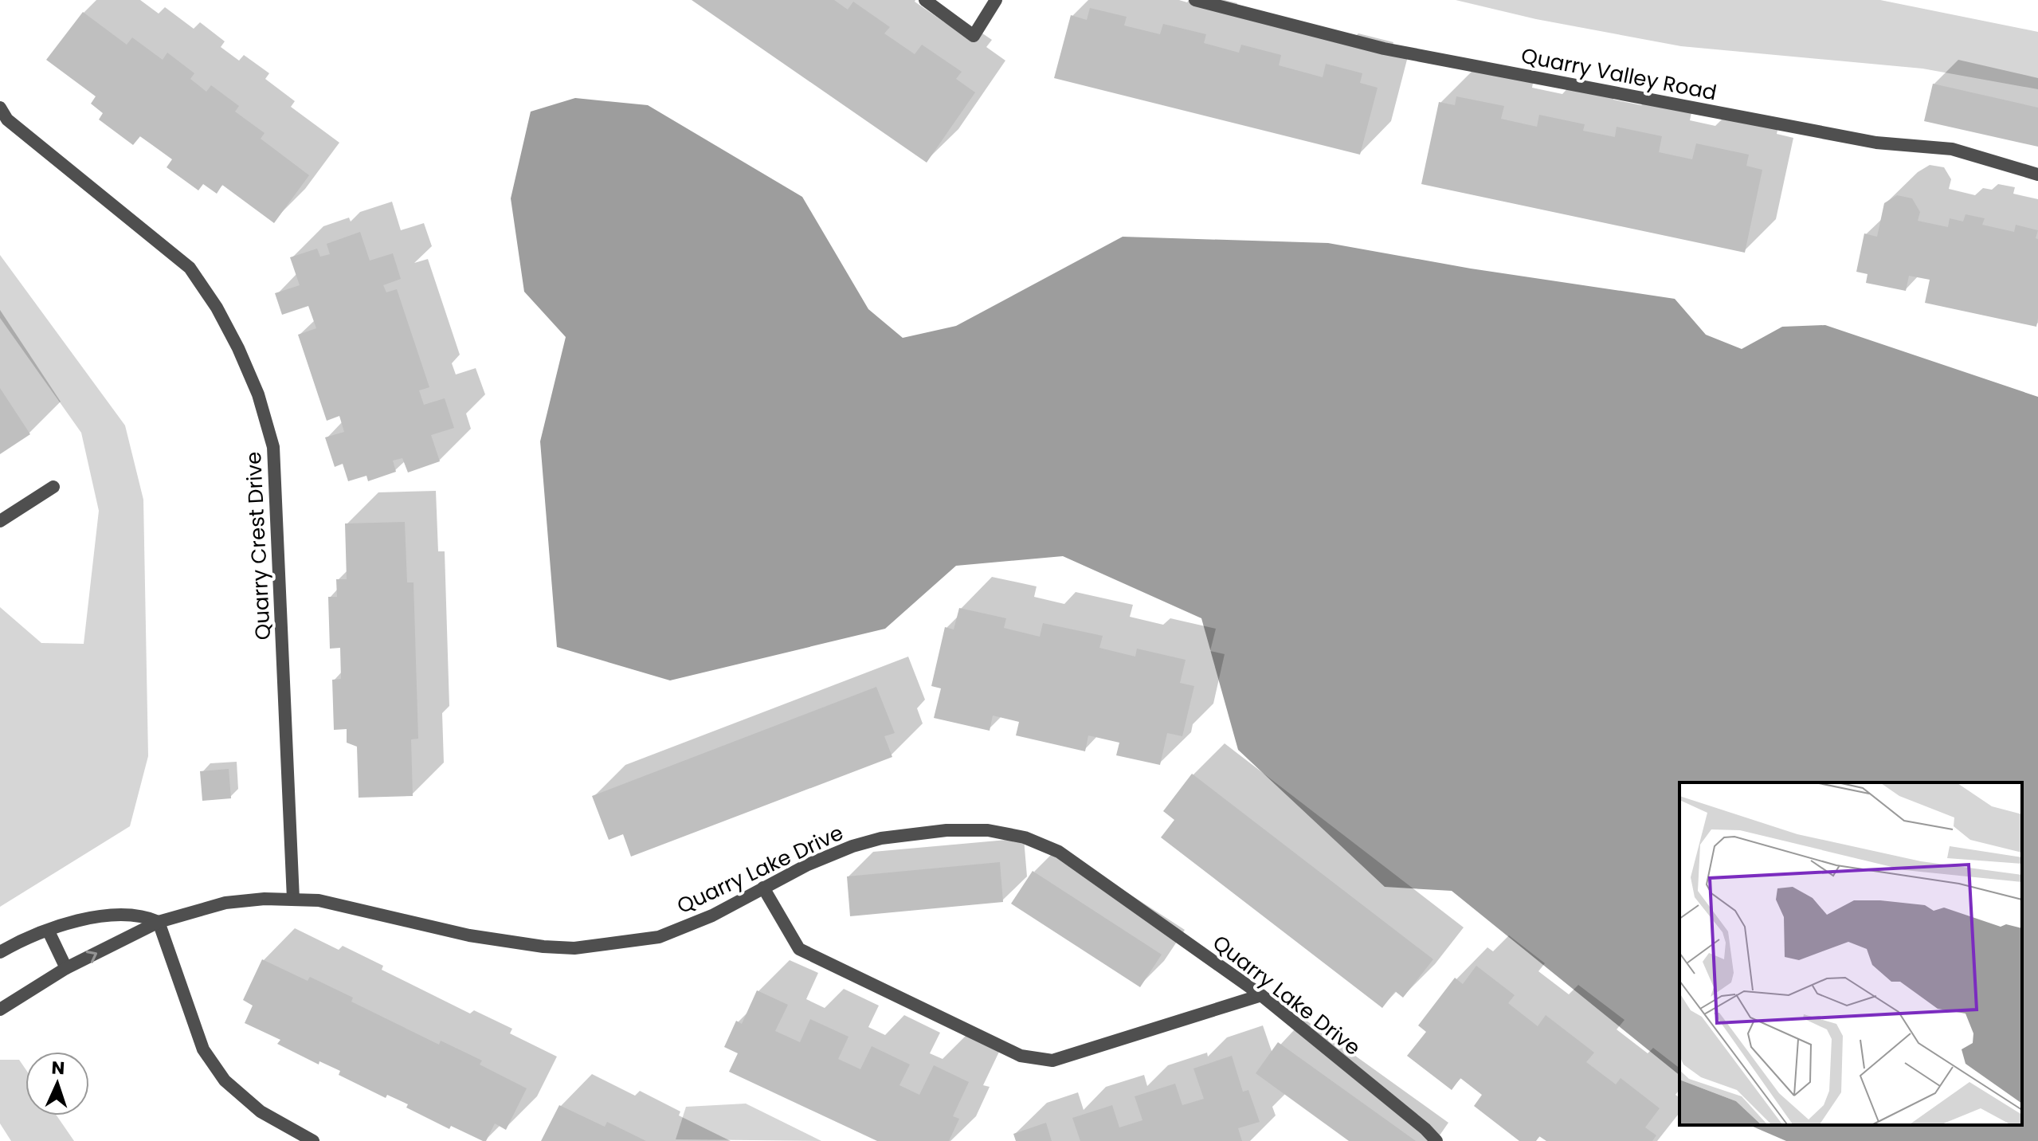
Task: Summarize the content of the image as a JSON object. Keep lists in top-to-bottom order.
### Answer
{
  "streets": {
    "street": ["Quarry Valley Road", "Quarry Crest Drive", "Quarry Lake Drive"]
  },
  "crossings": [
    ["Quarry Crest Drive", "Quarry Lake Drive"]
  ],
  "north": "top"
}
